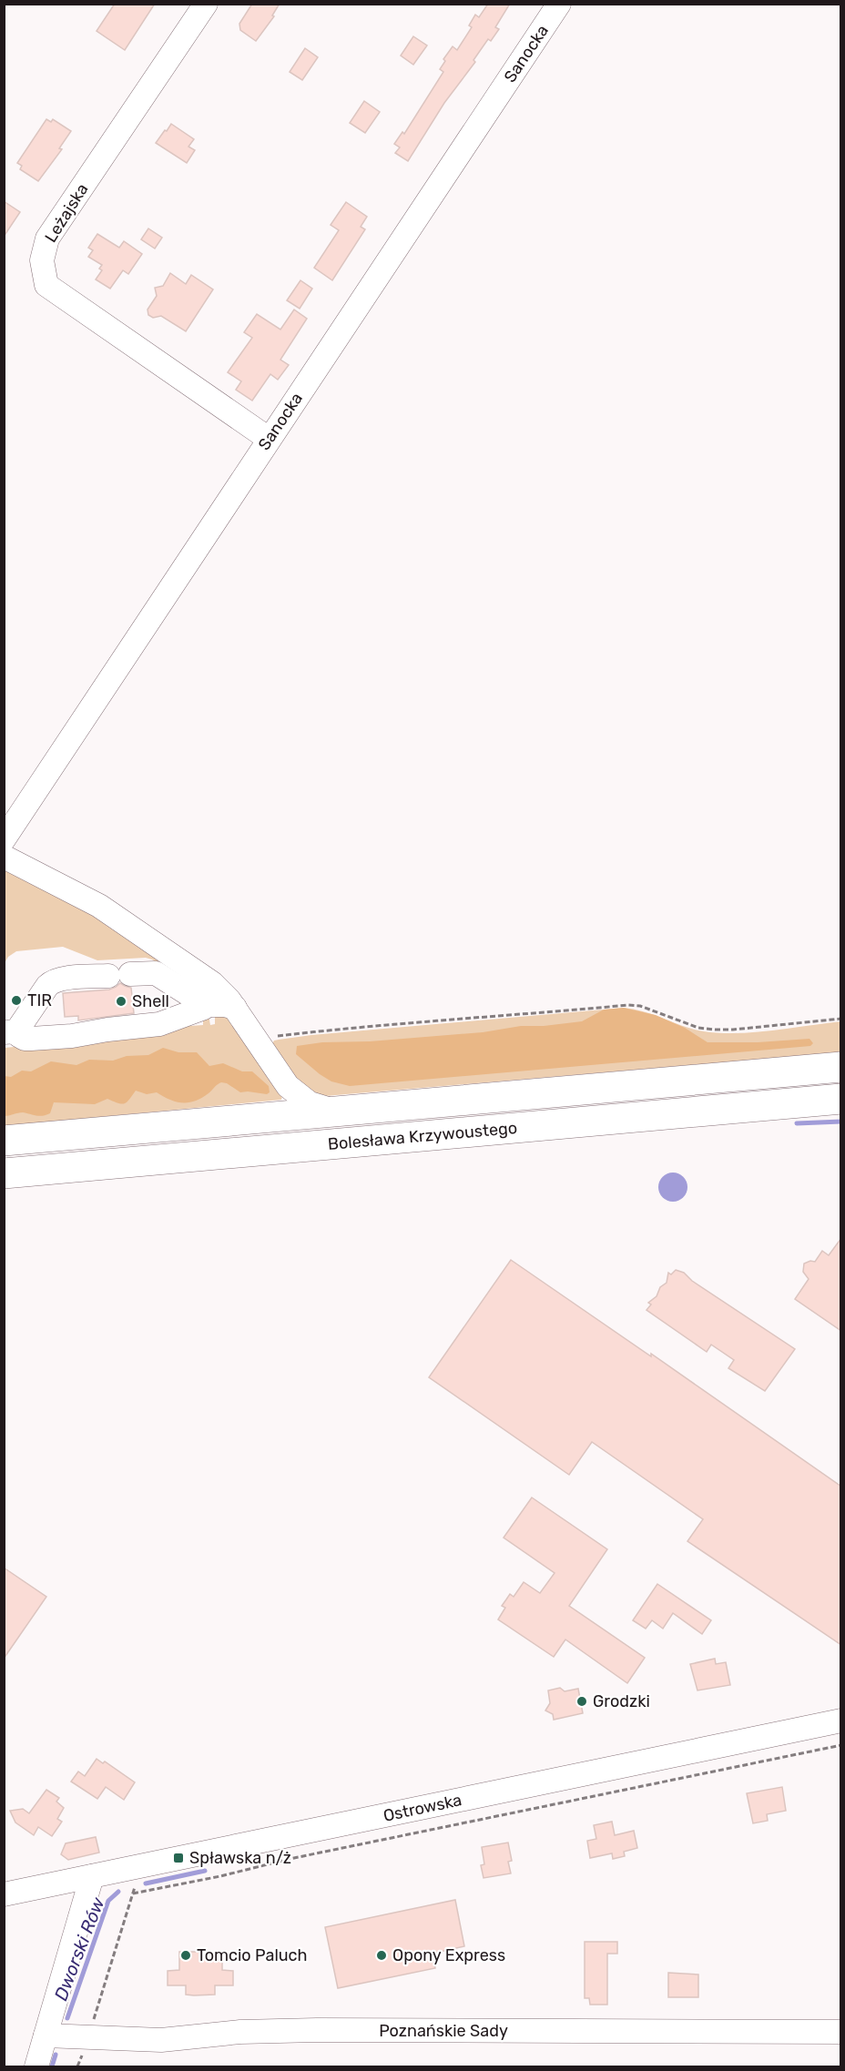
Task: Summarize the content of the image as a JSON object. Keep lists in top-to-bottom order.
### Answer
{
  "streets": {
    "main road": ["Bolesława Krzywoustego"],
    "street": [
      "Sanocka",
      "Leżajska",
      "Ostrowska",
      "Poznańskie Sady"
    ]
  },
  "crossings": [
    ["Sanocka", "Leżajska"]
  ],
  "water": ["Dworski Rów"],
  "places": {
    "other": [
      "TIR",
      "Shell",
      "Grodzki",
      "Tomcio Paluch",
      "Opony Express"
    ],
    "transit": ["Spławska n/ż"]
  }
}
